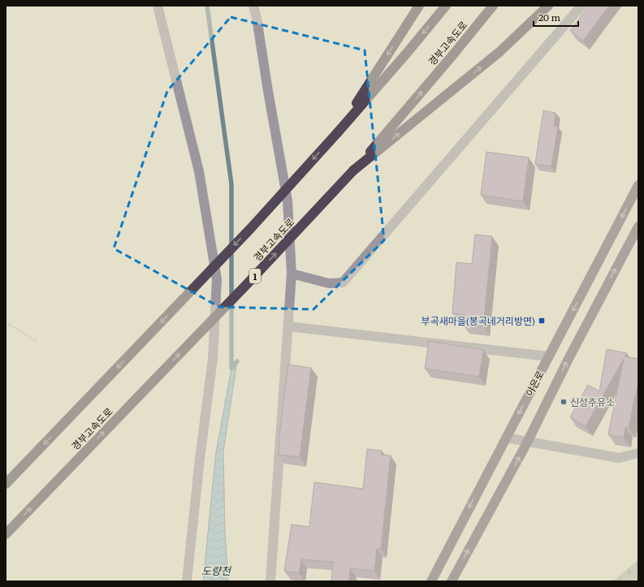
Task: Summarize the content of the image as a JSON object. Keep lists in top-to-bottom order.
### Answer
{
  "streets": {
    "highway": ["경부고속도로", "1"],
    "main road": ["야은로"]
  },
  "water": ["도량천"],
  "places": {
    "transit": ["부곡새마을(봉곡네거리방면)"],
    "other": ["신성주유소"]
  },
  "scale_bar": "20 m"
}
